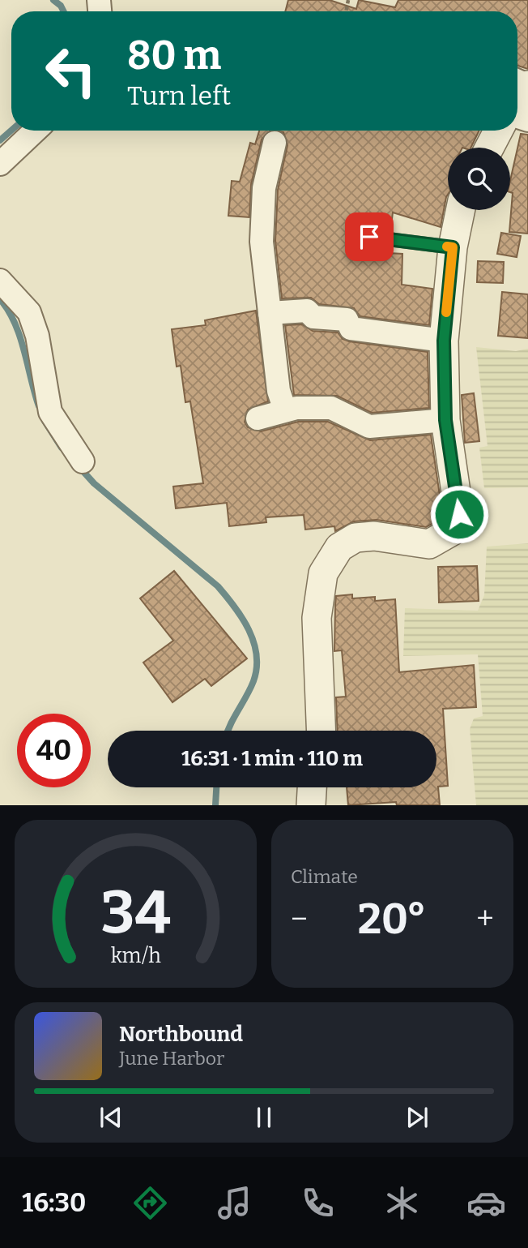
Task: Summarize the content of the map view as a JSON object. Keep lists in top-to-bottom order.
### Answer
{
  "page": {
    "turn": ["80 m", "Turn left"],
    "limit": "40",
    "trip": "16:31 · 1 min · 110 m",
    "tile": "Climate",
    "heat": ["−", "20°", "+"],
    "song": ["Northbound", "June Harbor"],
    "tabs": "16:30",
    "gauge": ["34", "km/h"]
  }
}
